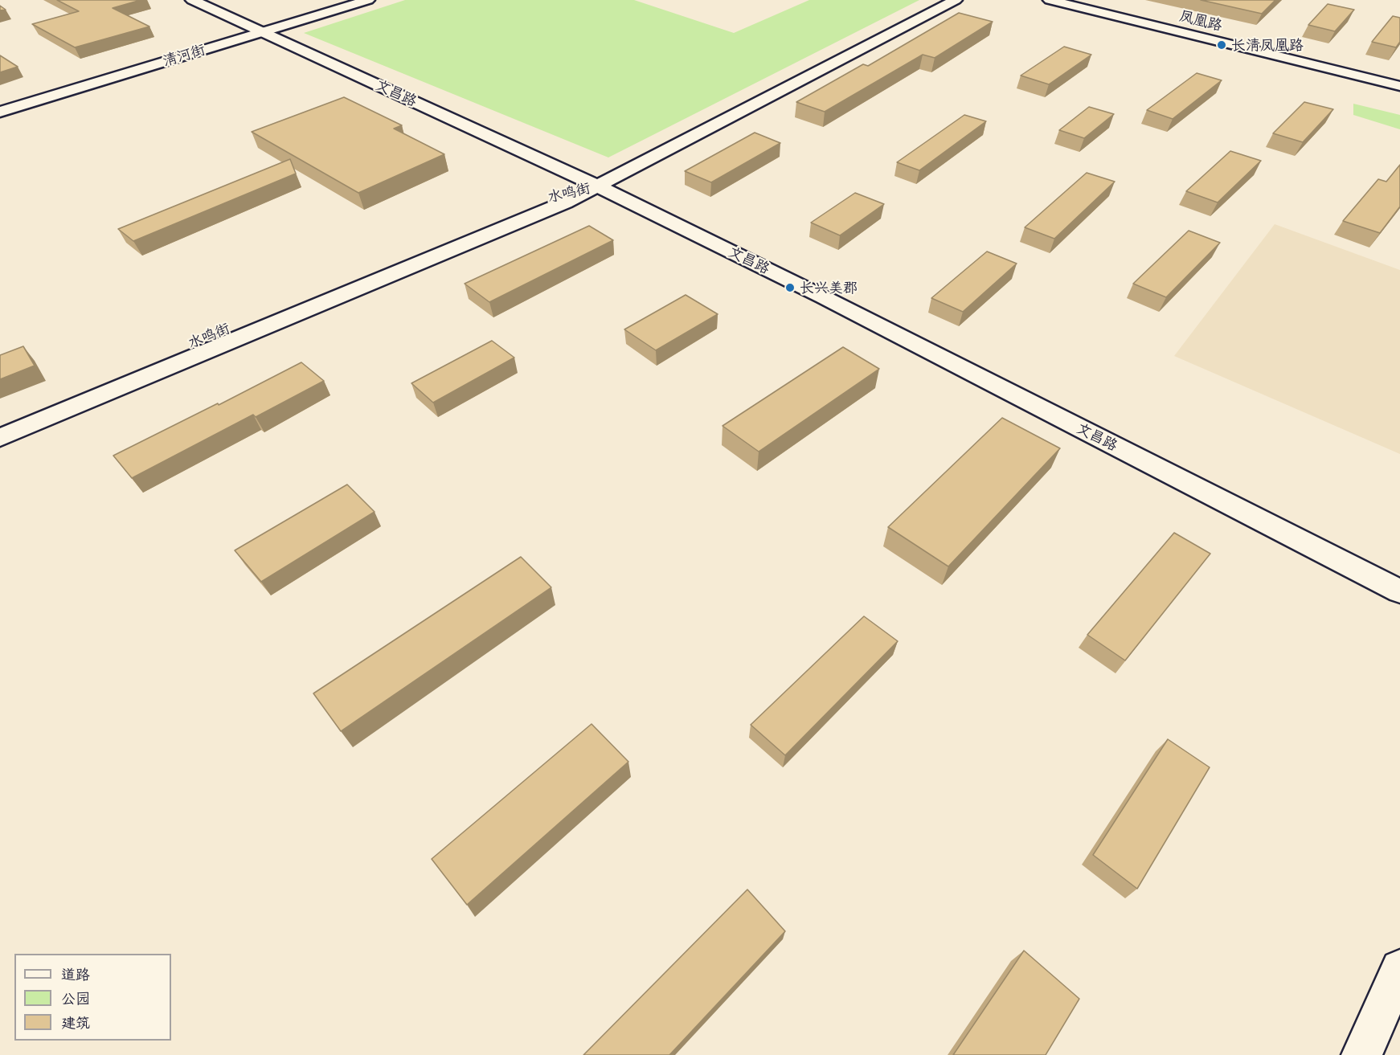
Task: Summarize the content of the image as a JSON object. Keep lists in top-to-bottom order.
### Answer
{
  "streets": {
    "main road": [
      "凤凰路",
      "清河街",
      "文昌路",
      "水鸣街"
    ]
  },
  "crossings": [
    ["清河街", "文昌路"],
    ["文昌路", "水鸣街"]
  ],
  "places": ["长清凤凰路", "长兴美郡"],
  "legend": ["道路", "公园", "建筑"]
}
